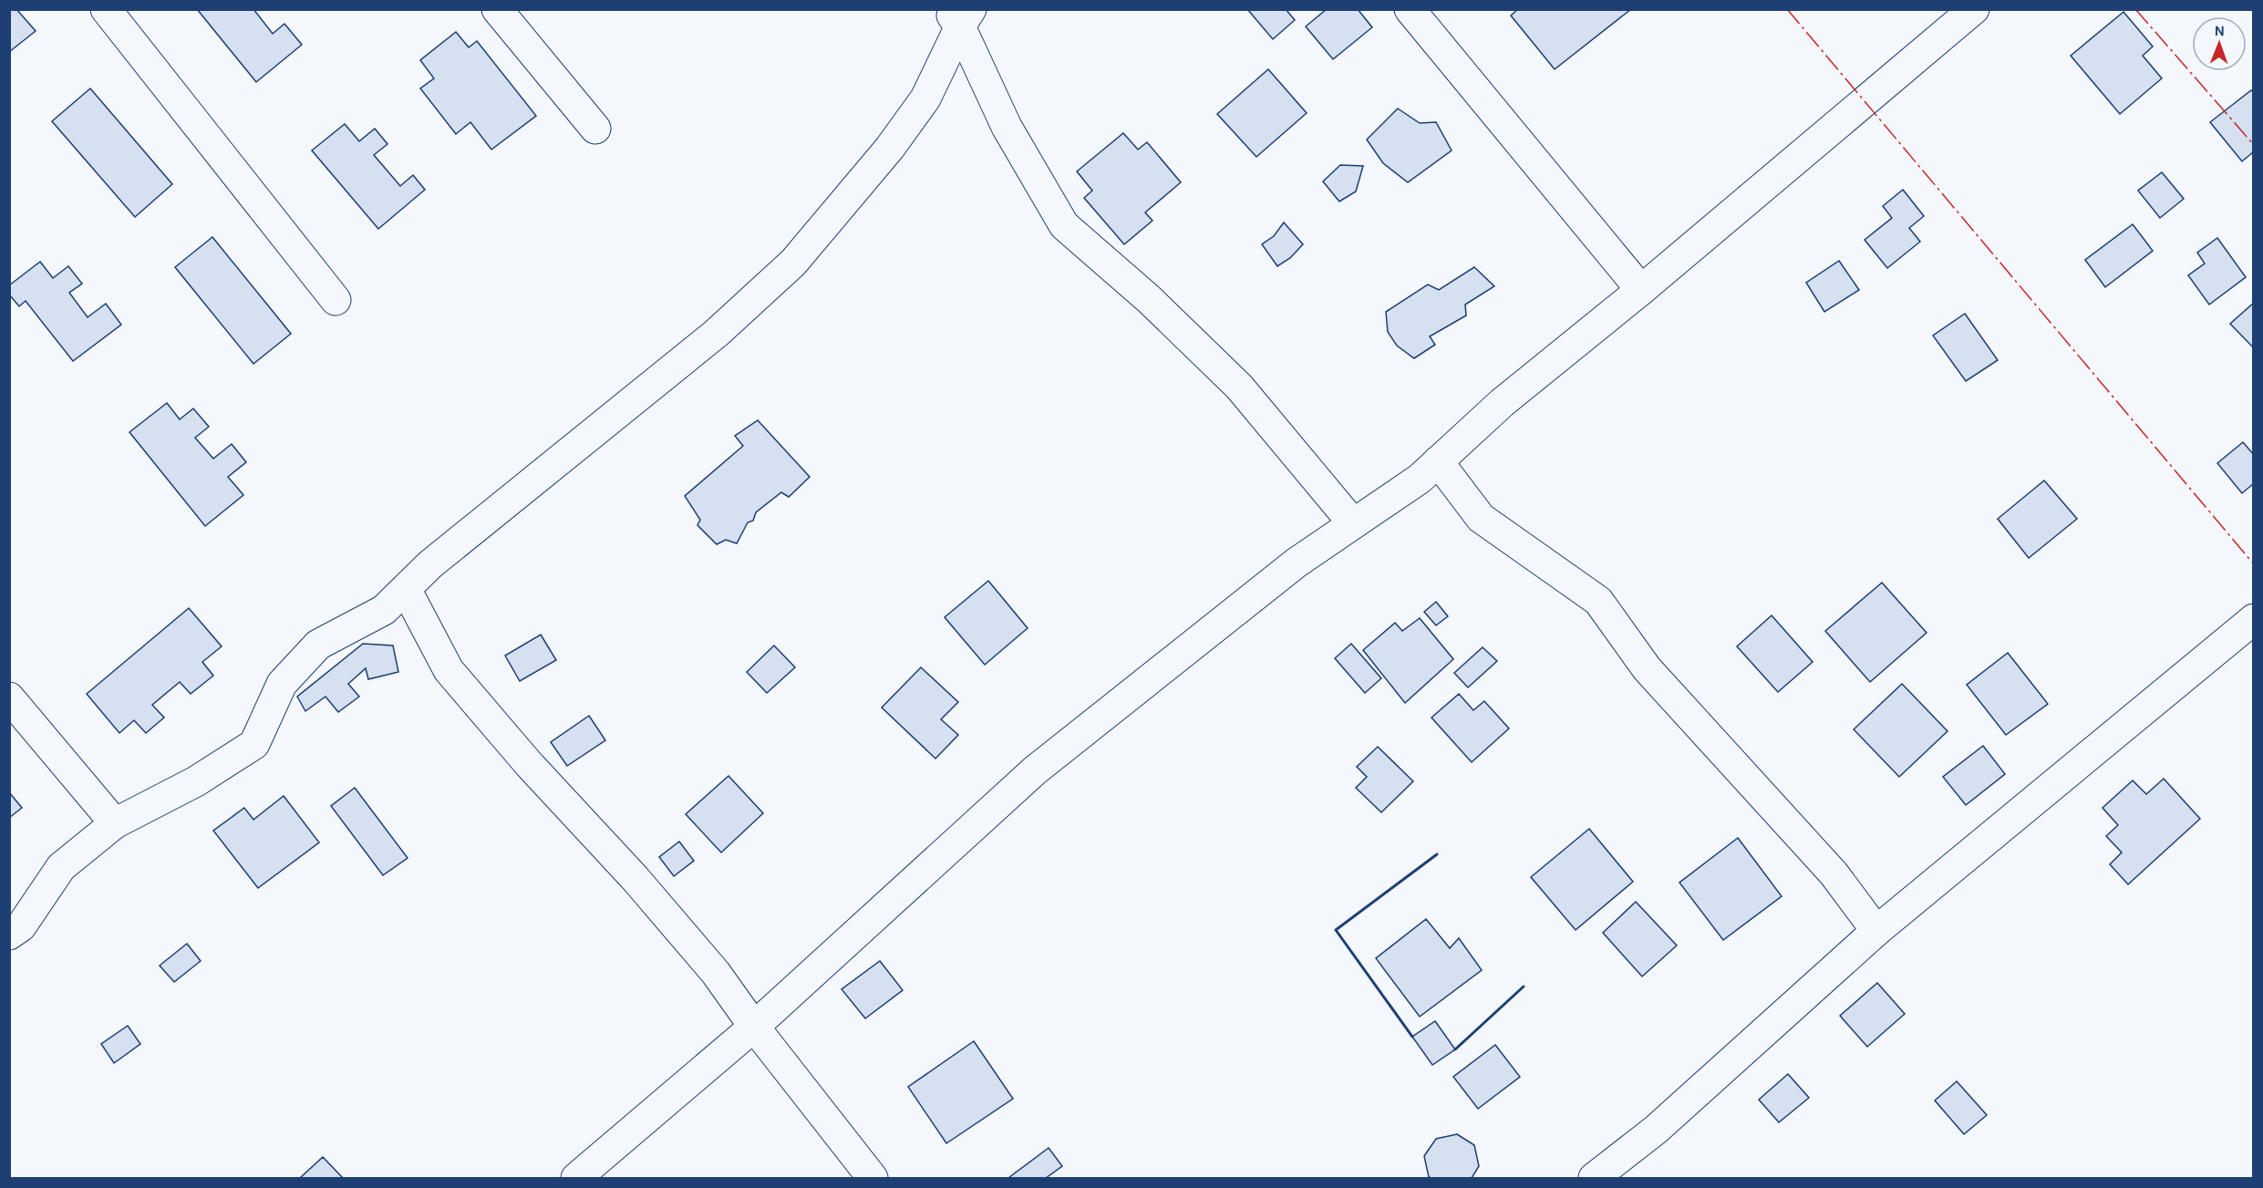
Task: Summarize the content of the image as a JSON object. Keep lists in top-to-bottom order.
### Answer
{
  "north": "top"
}
